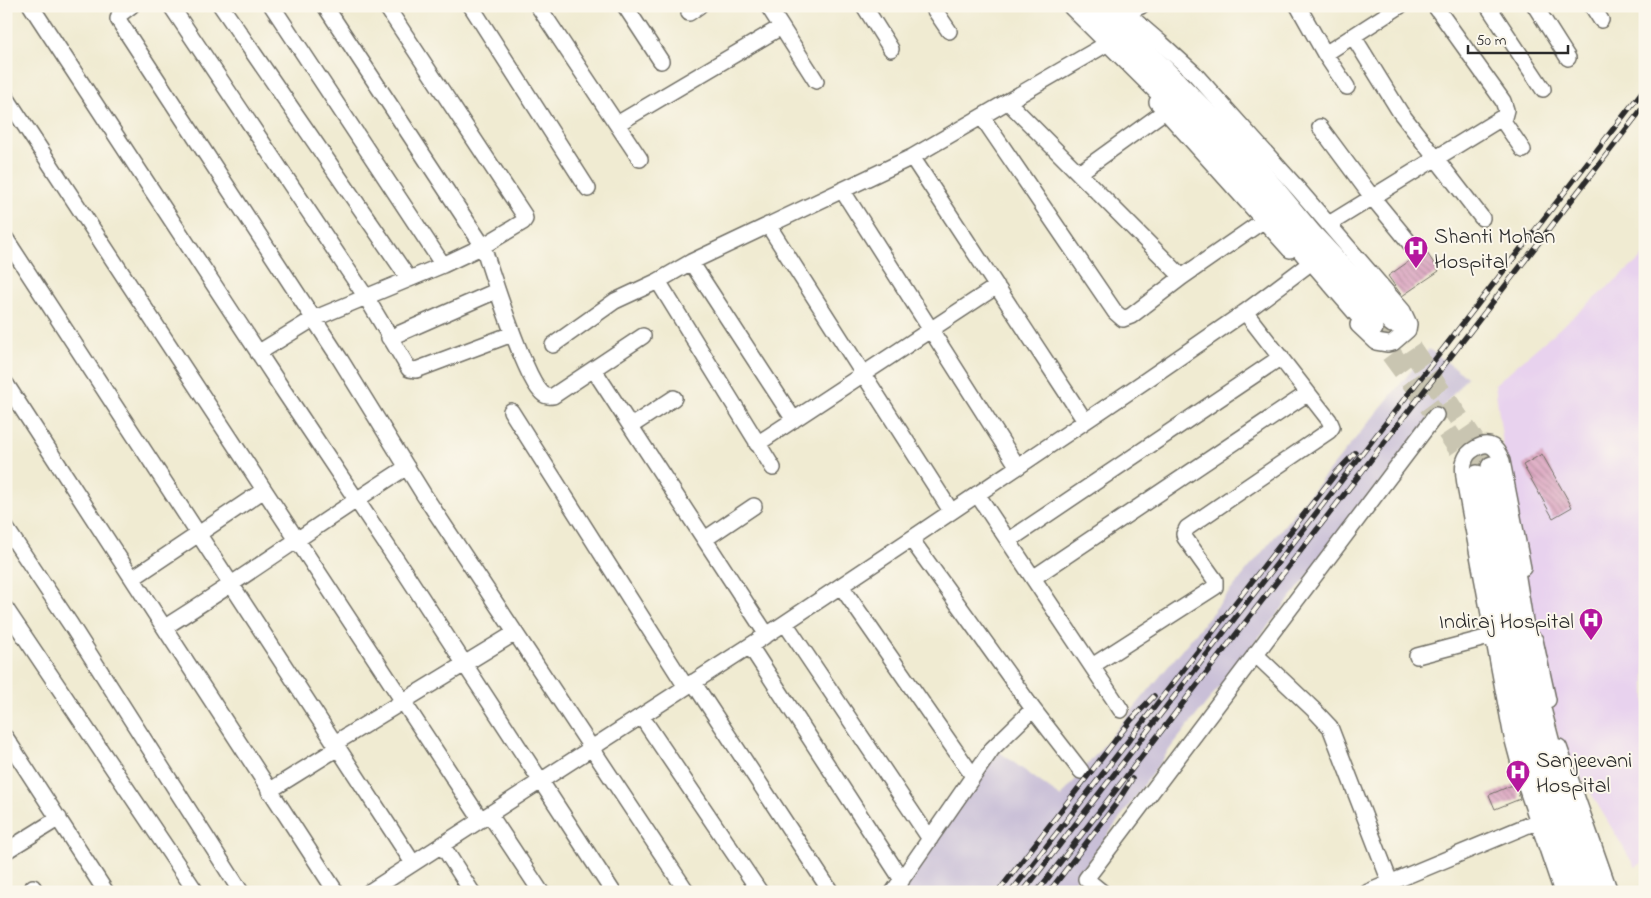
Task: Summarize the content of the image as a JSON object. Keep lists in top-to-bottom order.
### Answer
{
  "places": {
    "hospital": ["Shanti Mohan Hospital", "Indiraj Hospital", "Sanjeevani Hospital"]
  },
  "scale_bar": "50 m"
}
